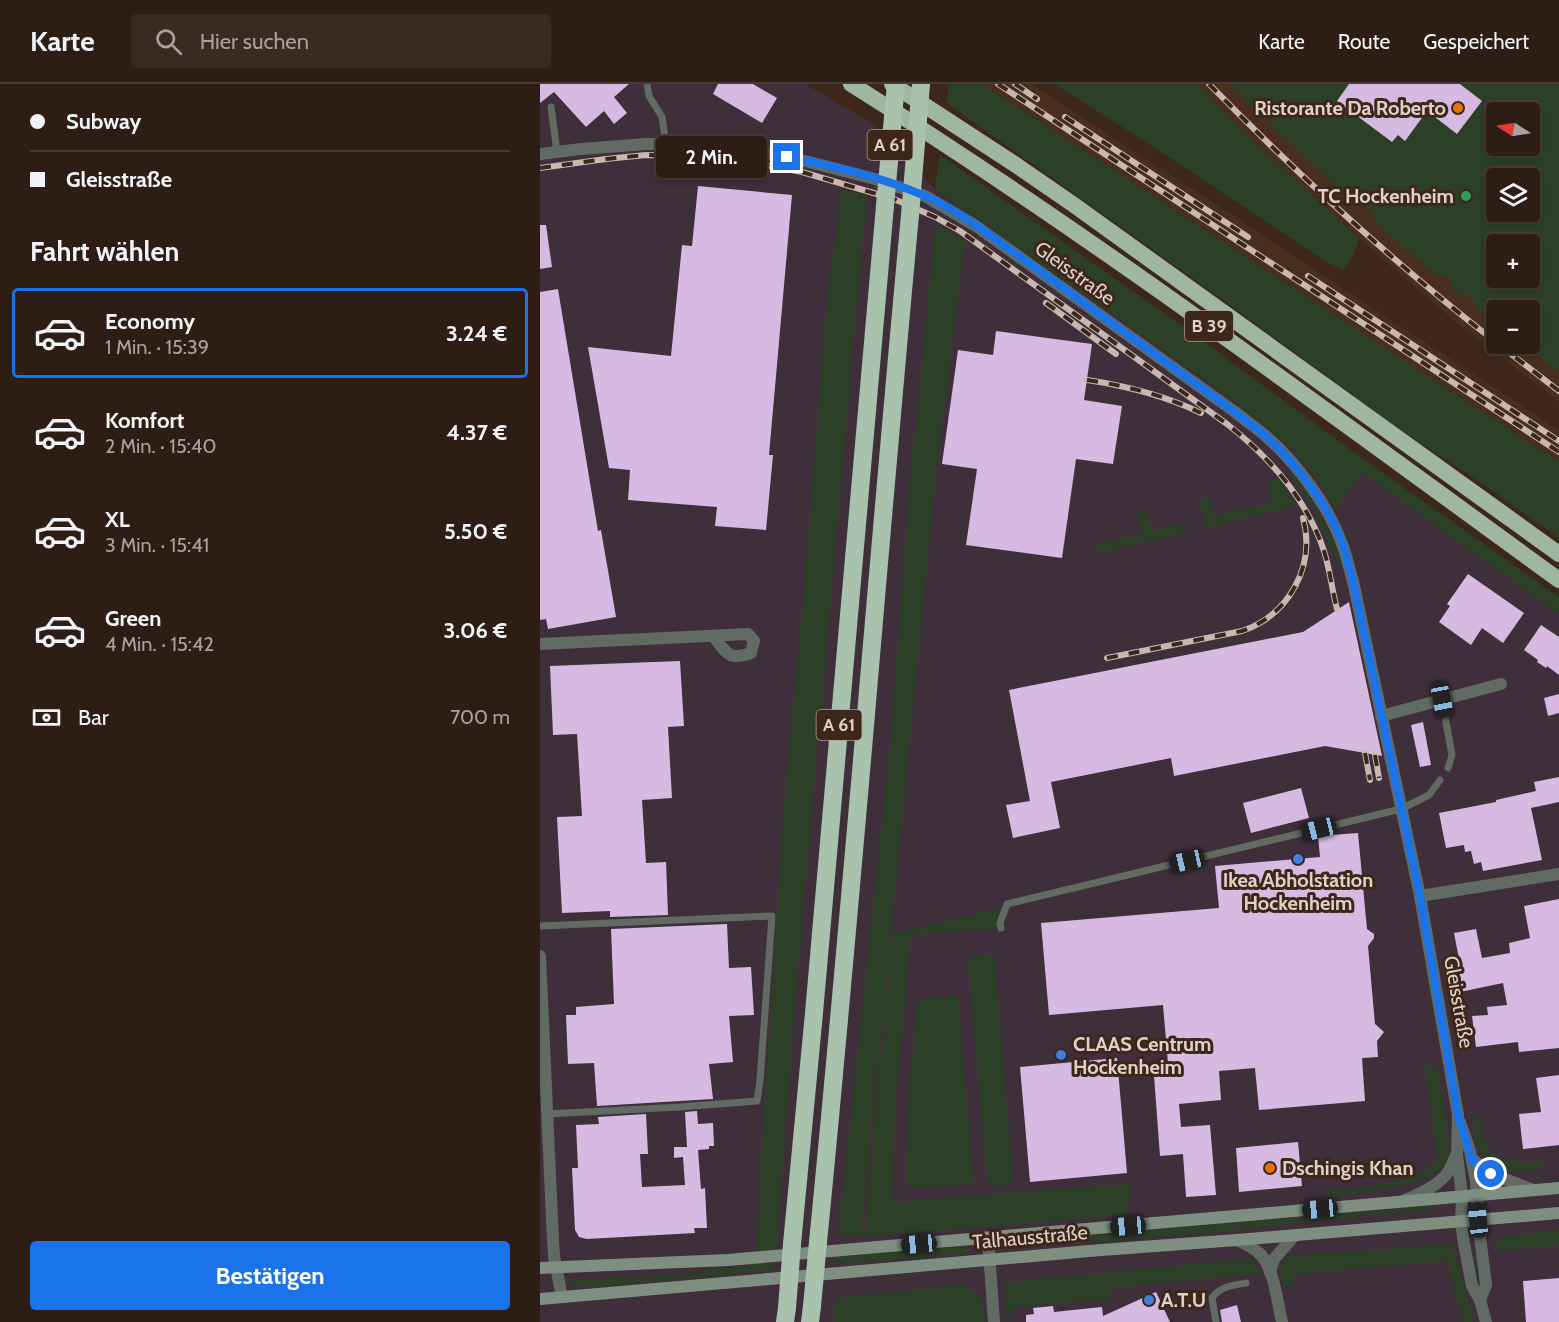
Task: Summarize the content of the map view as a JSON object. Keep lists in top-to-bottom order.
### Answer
{
  "streets": {
    "highway": ["A 61", "B 39"],
    "main road": ["Talhausstraße"],
    "street": ["Gleisstraße"]
  },
  "crossings": [
    ["A 61", "B 39"],
    ["Gleisstraße", "Talhausstraße"]
  ],
  "places": [
    "Ristorante Da Roberto",
    "TC Hockenheim",
    "Ikea Abholstation Hockenheim",
    "CLAAS Centrum Hockenheim",
    "Dschingis Khan",
    "A.T.U"
  ],
  "north": "left",
  "page": {
    "header": "Karte",
    "search": "Hier suchen",
    "nav": ["Karte", "Route", "Gespeichert"],
    "banner": ["Subway", "Gleisstraße"],
    "map_buttons": ["+", "−"],
    "bubble": "2 Min.",
    "heading": "Fahrt wählen",
    "list": [
      {
        "name": "Economy",
        "note": "1 Min. · 15:39",
        "value": "3.24 €"
      },
      {
        "name": "Komfort",
        "note": "2 Min. · 15:40",
        "value": "4.37 €"
      },
      {
        "name": "XL",
        "note": "3 Min. · 15:41",
        "value": "5.50 €"
      },
      {
        "name": "Green",
        "note": "4 Min. · 15:42",
        "value": "3.06 €"
      }
    ],
    "pay": ["Bar", "700 m"],
    "buttons": "Bestätigen"
  }
}
